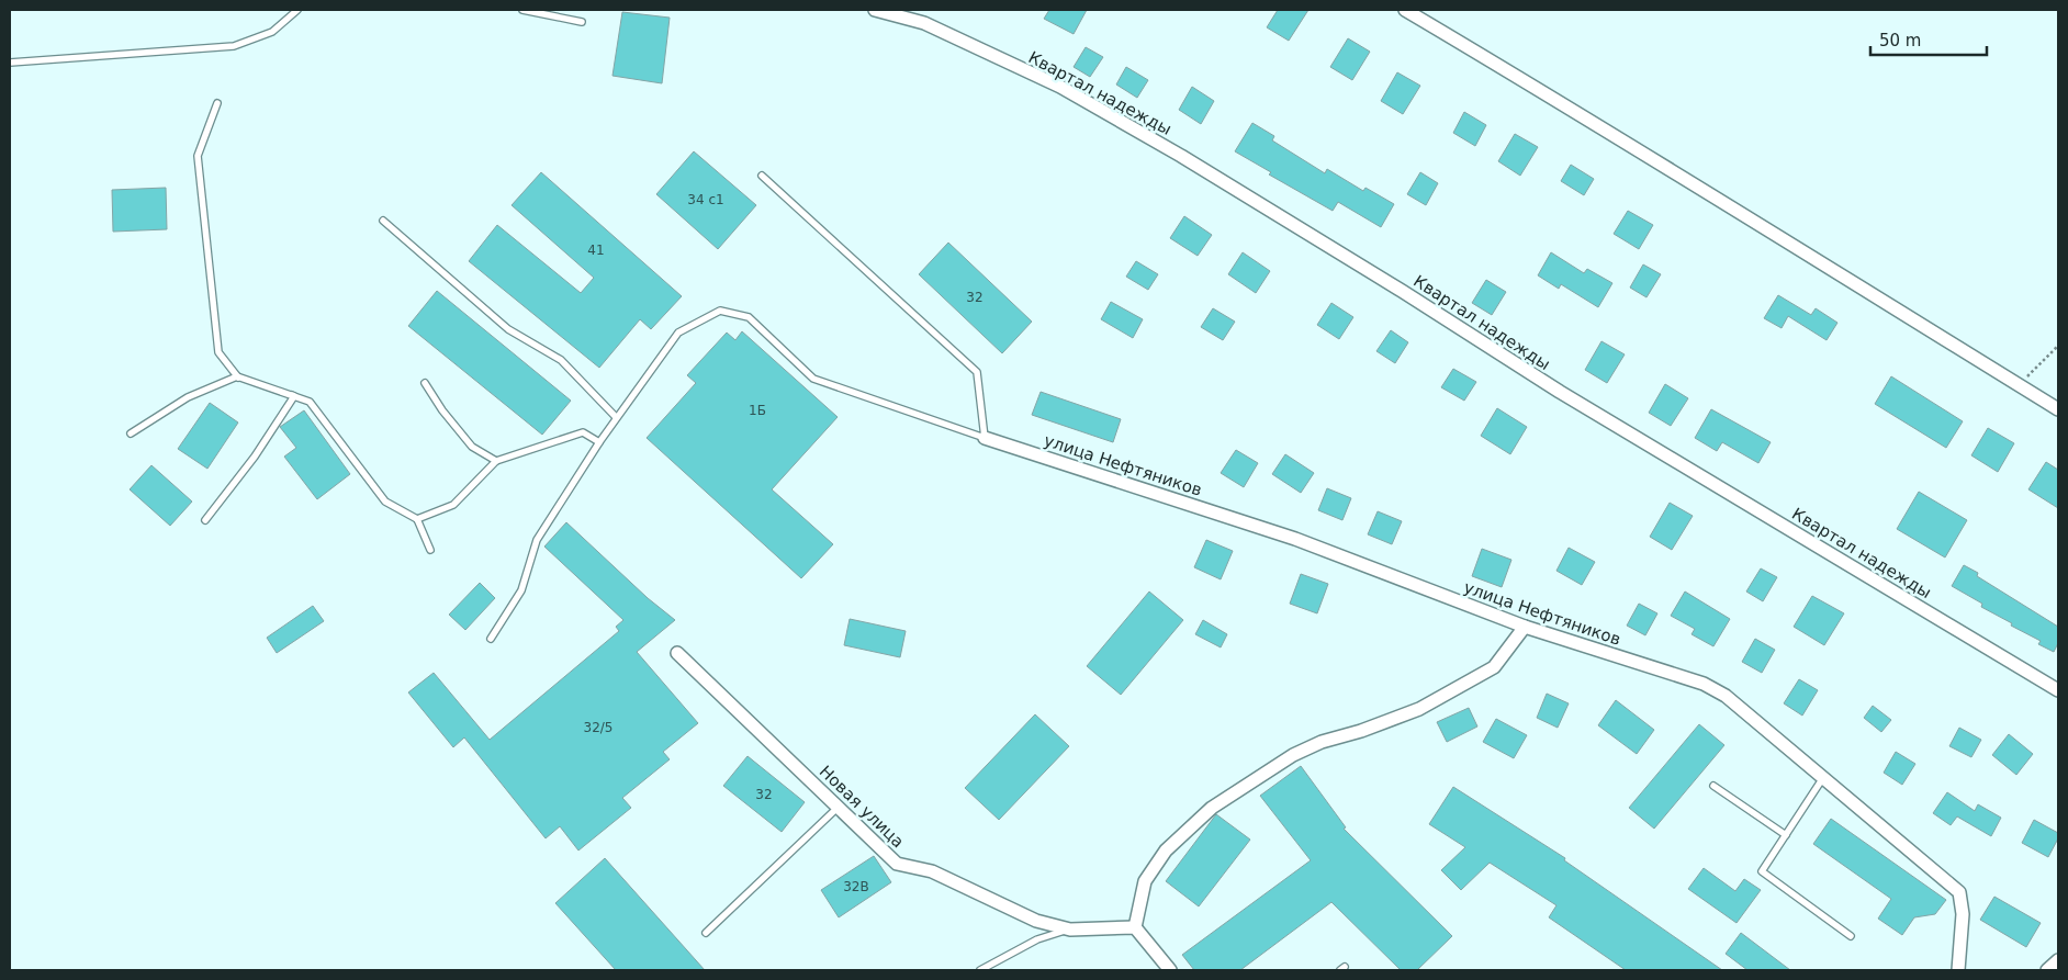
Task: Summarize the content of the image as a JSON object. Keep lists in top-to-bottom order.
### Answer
{
  "streets": {
    "street": ["Квартал надежды", "улица Нефтяников", "Новая улица"]
  },
  "house_numbers": [
    "34 с1",
    "41",
    "32",
    "1Б",
    "32/5",
    "32",
    "32В"
  ],
  "scale_bar": "50 m"
}
